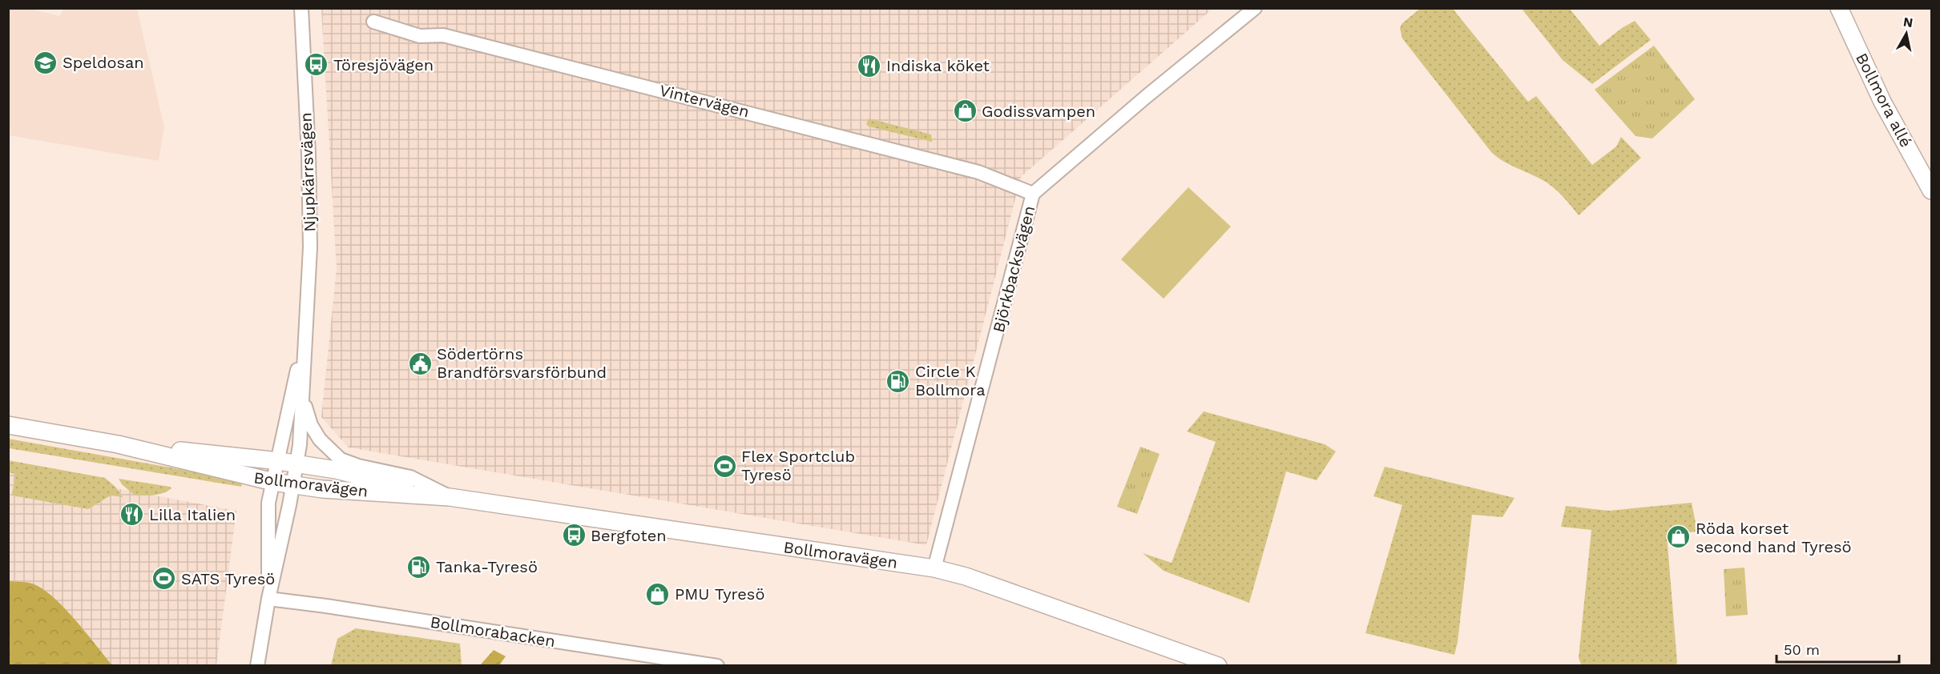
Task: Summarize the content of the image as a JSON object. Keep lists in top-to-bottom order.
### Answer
{
  "streets": {
    "street": [
      "Bollmora allé",
      "Vintervägen",
      "Njupkärrsvägen",
      "Björkbacksvägen",
      "Bollmoravägen",
      "Bollmorabacken"
    ]
  },
  "crossings": [
    ["Vintervägen", "Björkbacksvägen"],
    ["Njupkärrsvägen", "Bollmoravägen"],
    ["Njupkärrsvägen", "Bollmorabacken"],
    ["Björkbacksvägen", "Bollmoravägen"]
  ],
  "places": {
    "school or university": ["Speldosan"],
    "bus stop": ["Töresjövägen", "Bergfoten"],
    "restaurant": ["Indiska köket", "Lilla Italien"],
    "shop": ["Godissvampen", "Röda korset second hand Tyresö", "PMU Tyresö"],
    "public building": ["Södertörns Brandförsvarsförbund"],
    "fuel station": ["Circle K Bollmora", "Tanka-Tyresö"],
    "sports": ["Flex Sportclub Tyresö", "SATS Tyresö"]
  },
  "scale_bar": "50 m",
  "north": "top"
}
